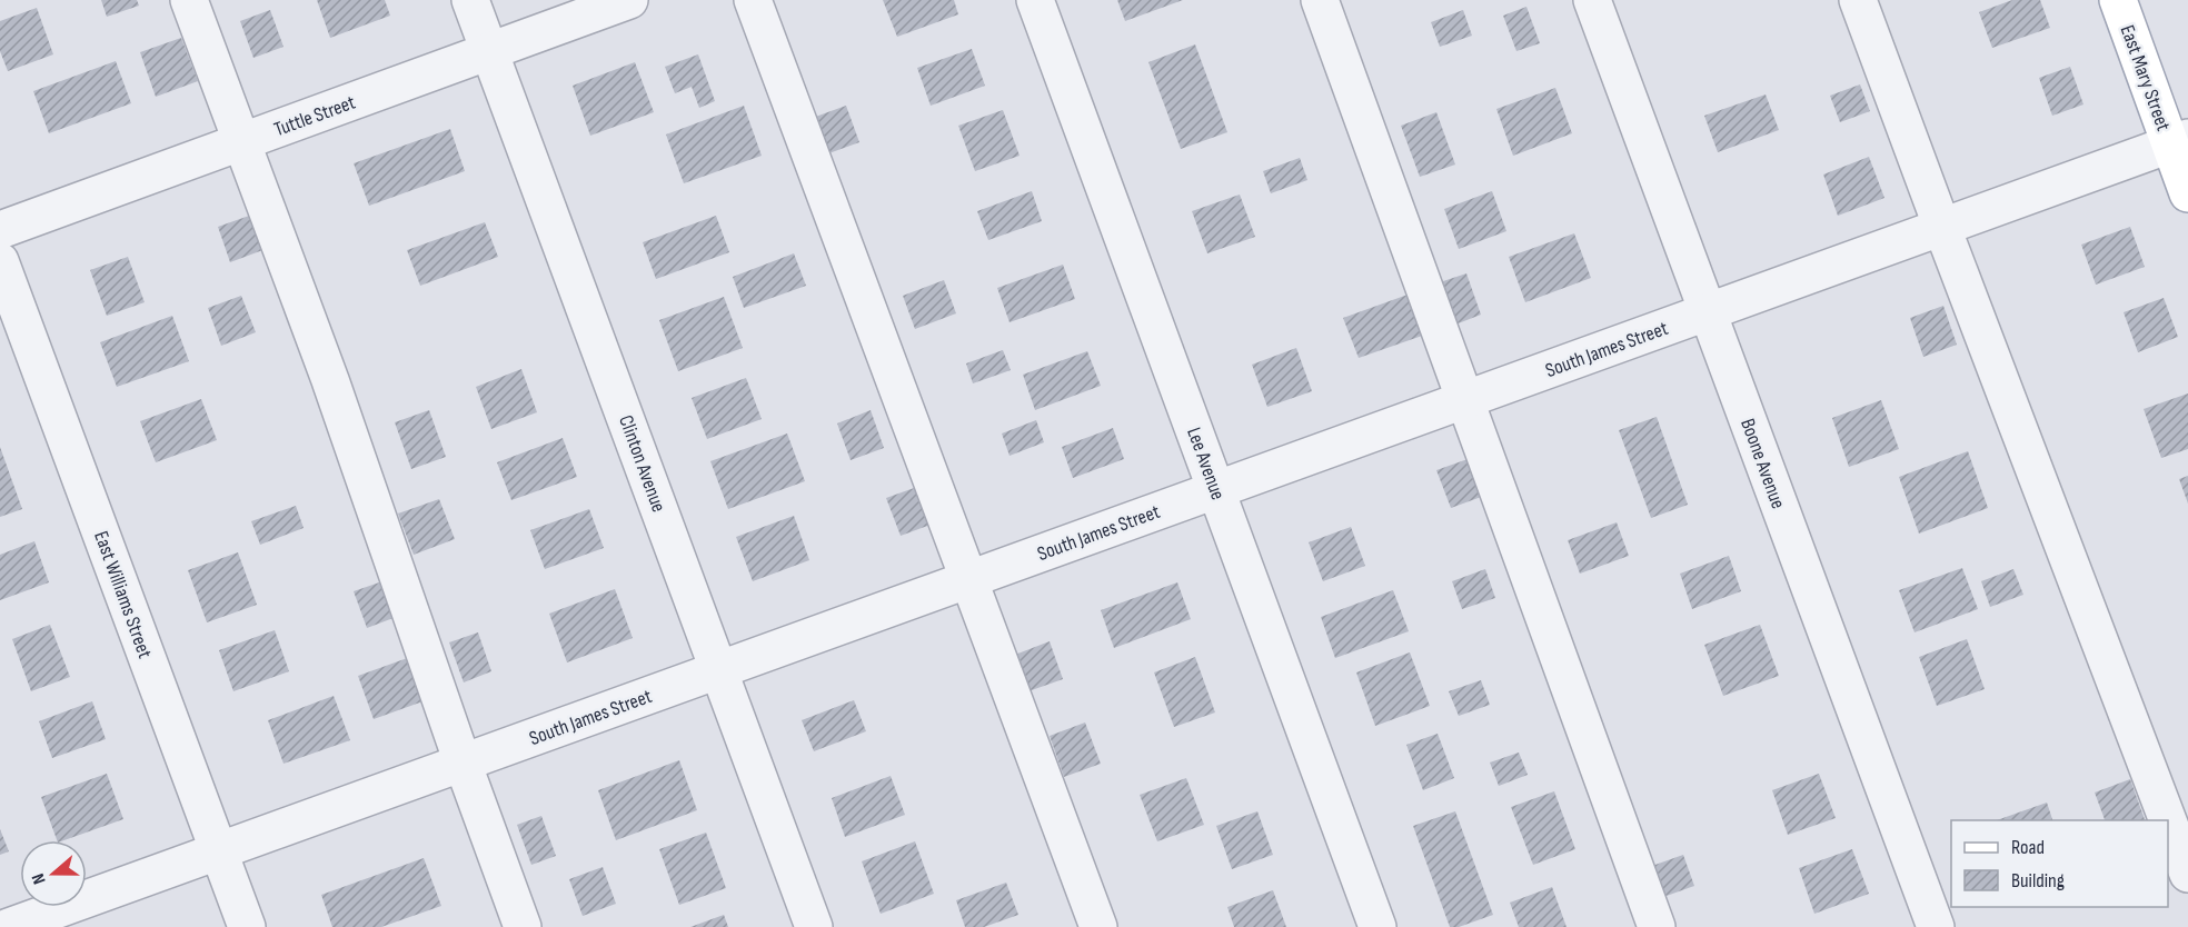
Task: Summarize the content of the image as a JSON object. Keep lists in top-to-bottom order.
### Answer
{
  "streets": {
    "main road": ["East Mary Street"],
    "street": [
      "Tuttle Street",
      "South James Street",
      "Clinton Avenue",
      "Lee Avenue",
      "Boone Avenue",
      "East Williams Street"
    ]
  },
  "crossings": [
    ["East Mary Street", "South James Street"],
    ["Tuttle Street", "Clinton Avenue"],
    ["South James Street", "Clinton Avenue"],
    ["South James Street", "Lee Avenue"],
    ["South James Street", "Boone Avenue"],
    ["South James Street", "East Williams Street"]
  ],
  "legend": ["Road", "Building"],
  "north": "left"
}
